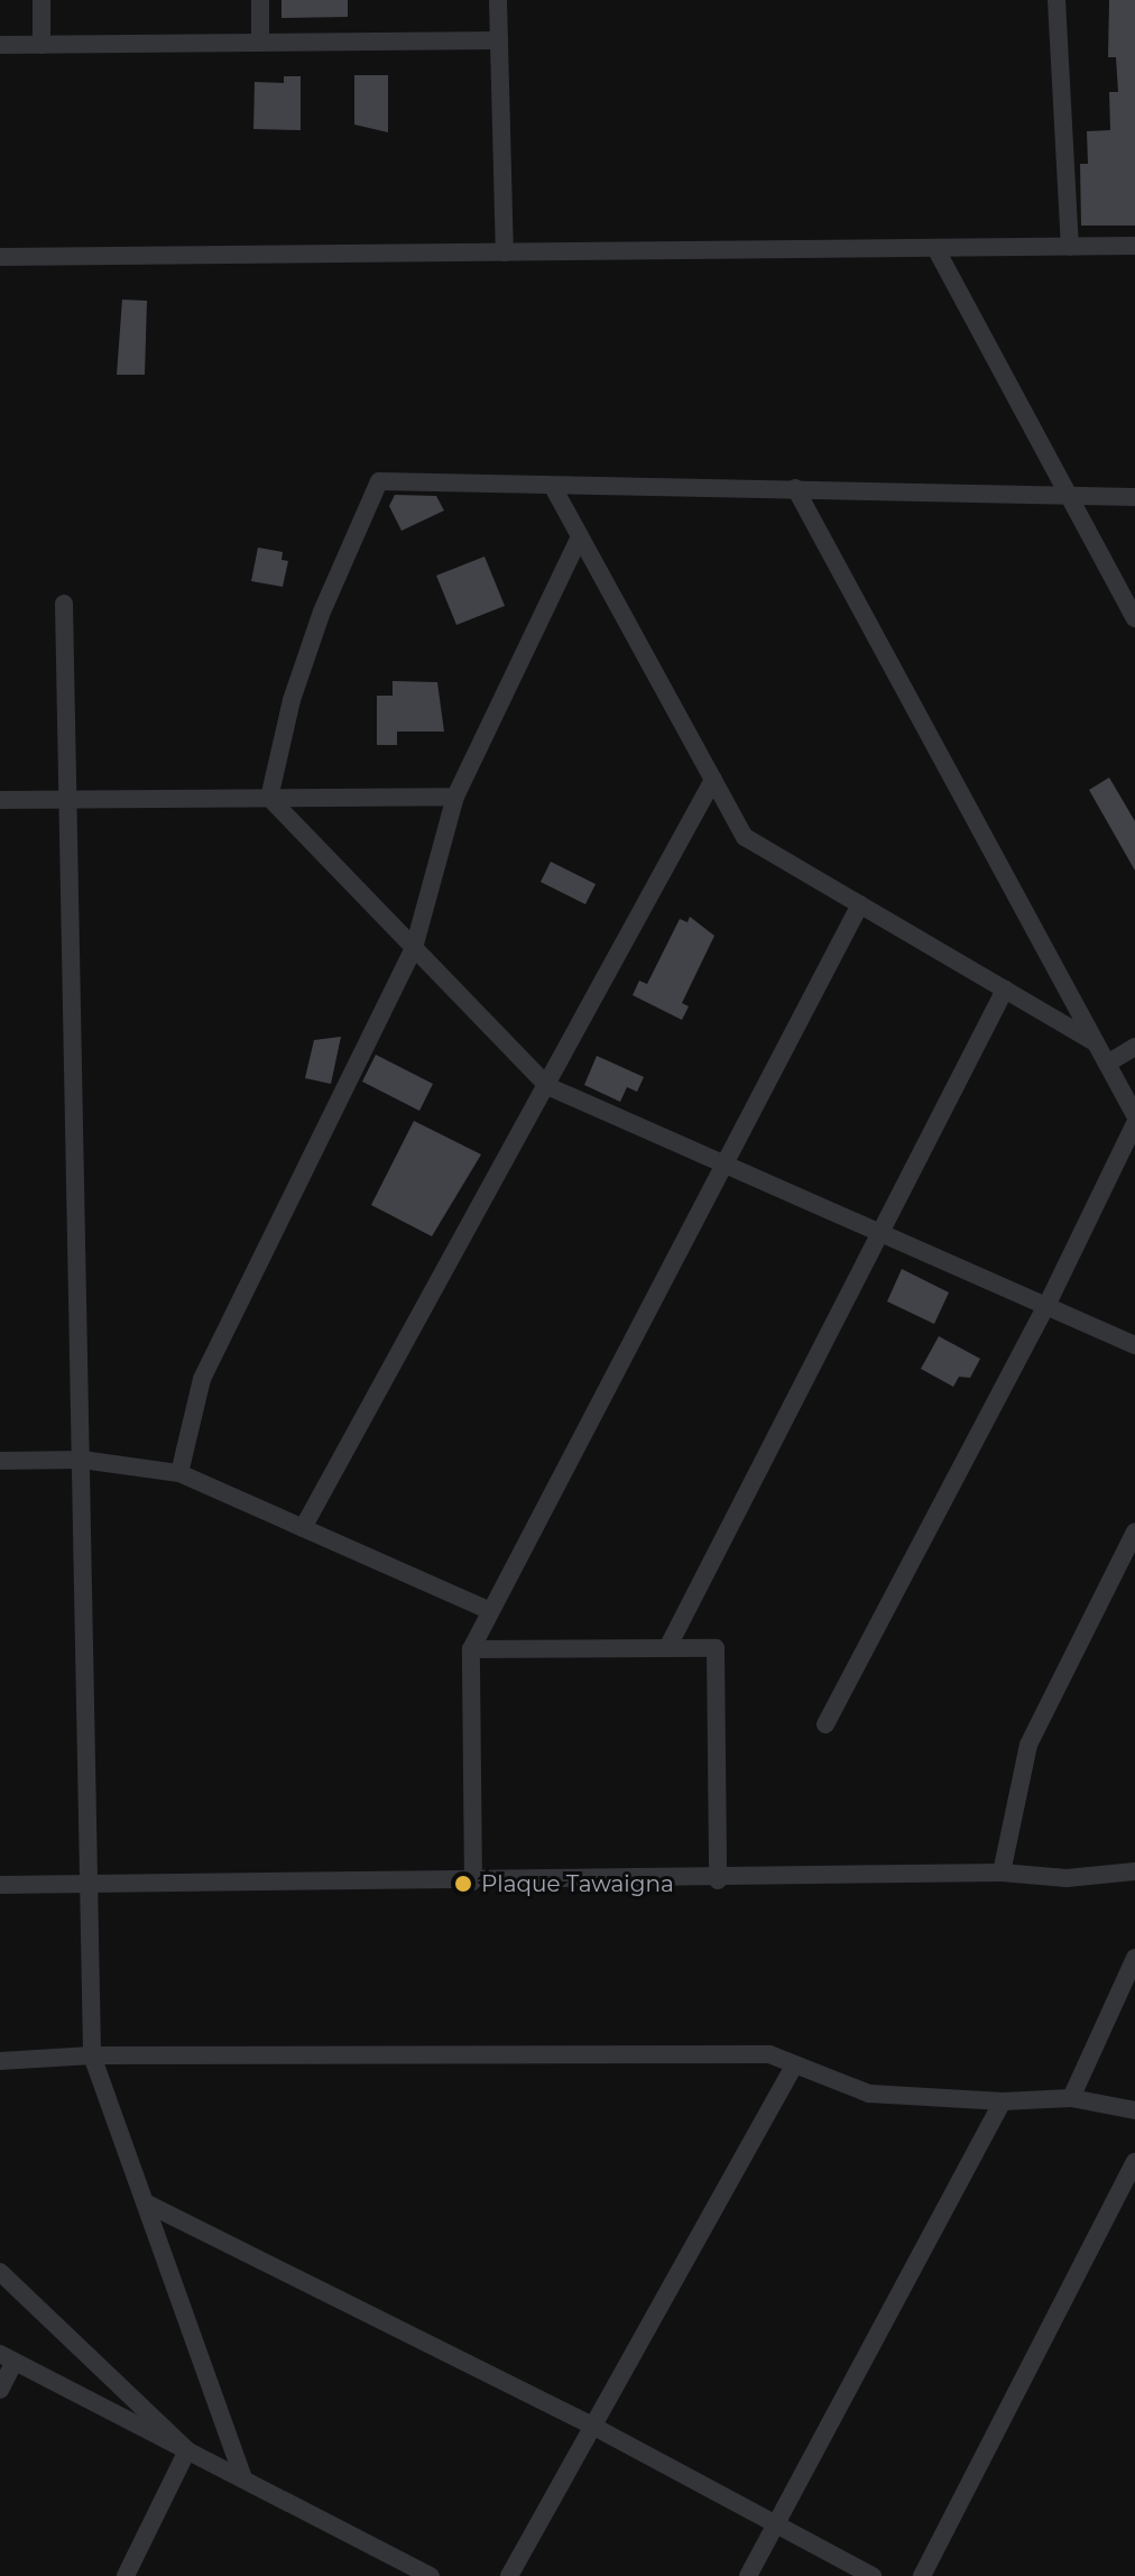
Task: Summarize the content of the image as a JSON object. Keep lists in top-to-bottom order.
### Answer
{
  "places": ["Plaque Tawaigna"]
}
